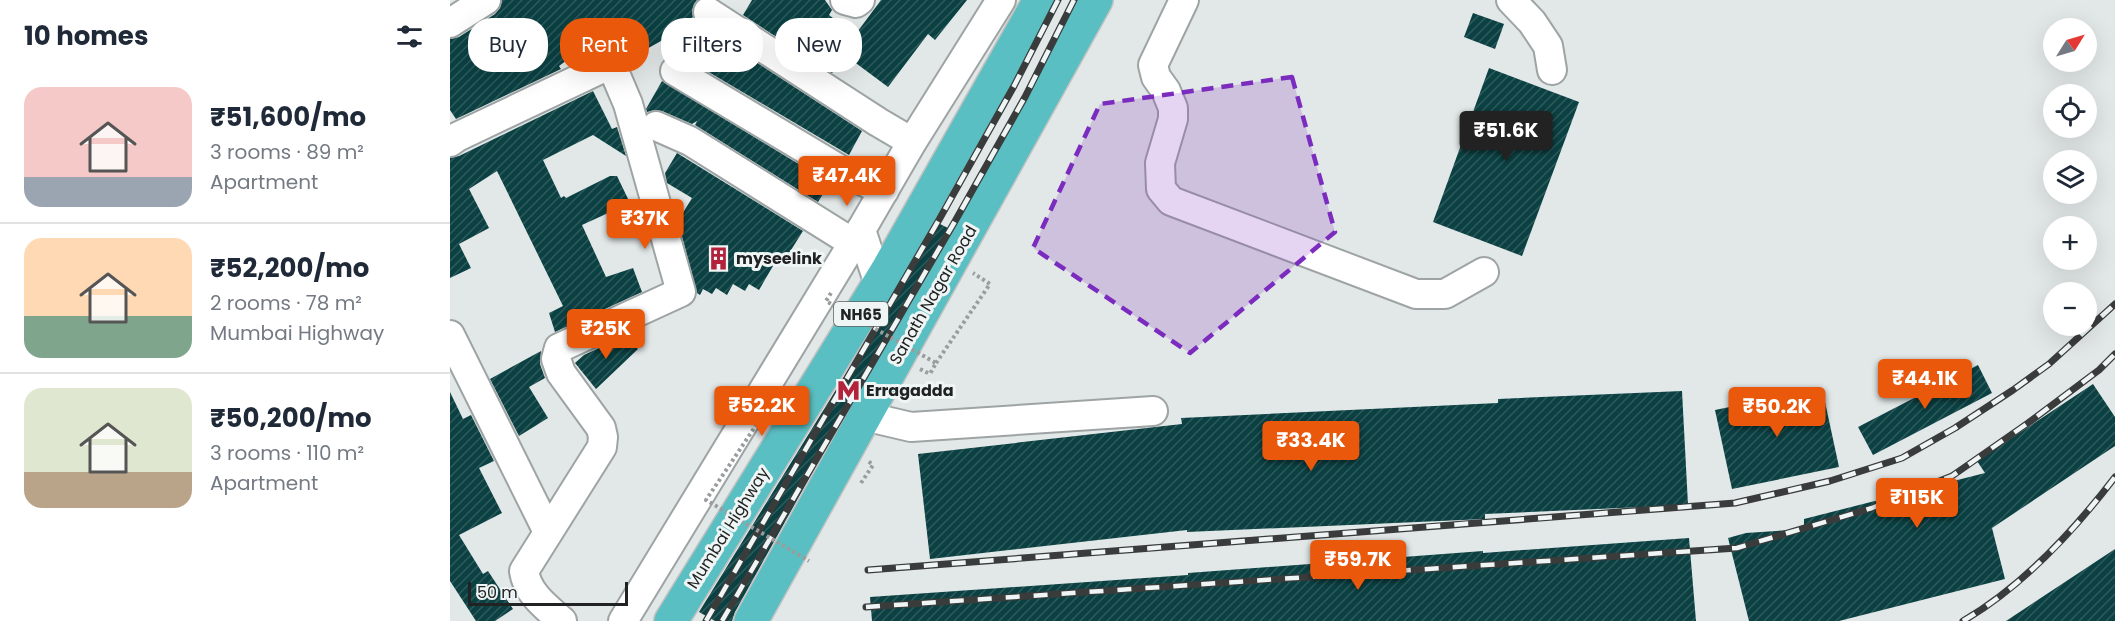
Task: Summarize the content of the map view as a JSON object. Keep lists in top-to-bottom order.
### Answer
{
  "streets": {
    "highway": ["Sanath Nagar Road", "NH65", "Mumbai Highway"]
  },
  "places": {
    "building": ["myseelink"],
    "metro station": ["Erragadda"]
  },
  "scale_bar": "50 m",
  "north": "top right",
  "page": {
    "heading": "10 homes",
    "map_buttons": ["+", "−"],
    "chip": [
      "Buy",
      "Rent",
      "Filters",
      "New"
    ],
    "list": [
      {
        "name": "₹51,600/mo",
        "note": "3 rooms · 89 m² · Apartment"
      },
      {
        "name": "₹52,200/mo",
        "note": "2 rooms · 78 m² · Mumbai Highway"
      },
      {
        "name": "₹50,200/mo",
        "note": "3 rooms · 110 m² · Apartment"
      }
    ],
    "price": [
      "₹51.6K",
      "₹47.4K",
      "₹37K",
      "₹25K",
      "₹44.1K",
      "₹52.2K",
      "₹50.2K",
      "₹33.4K",
      "₹115K",
      "₹59.7K"
    ],
    "scale": "50 m"
  }
}
